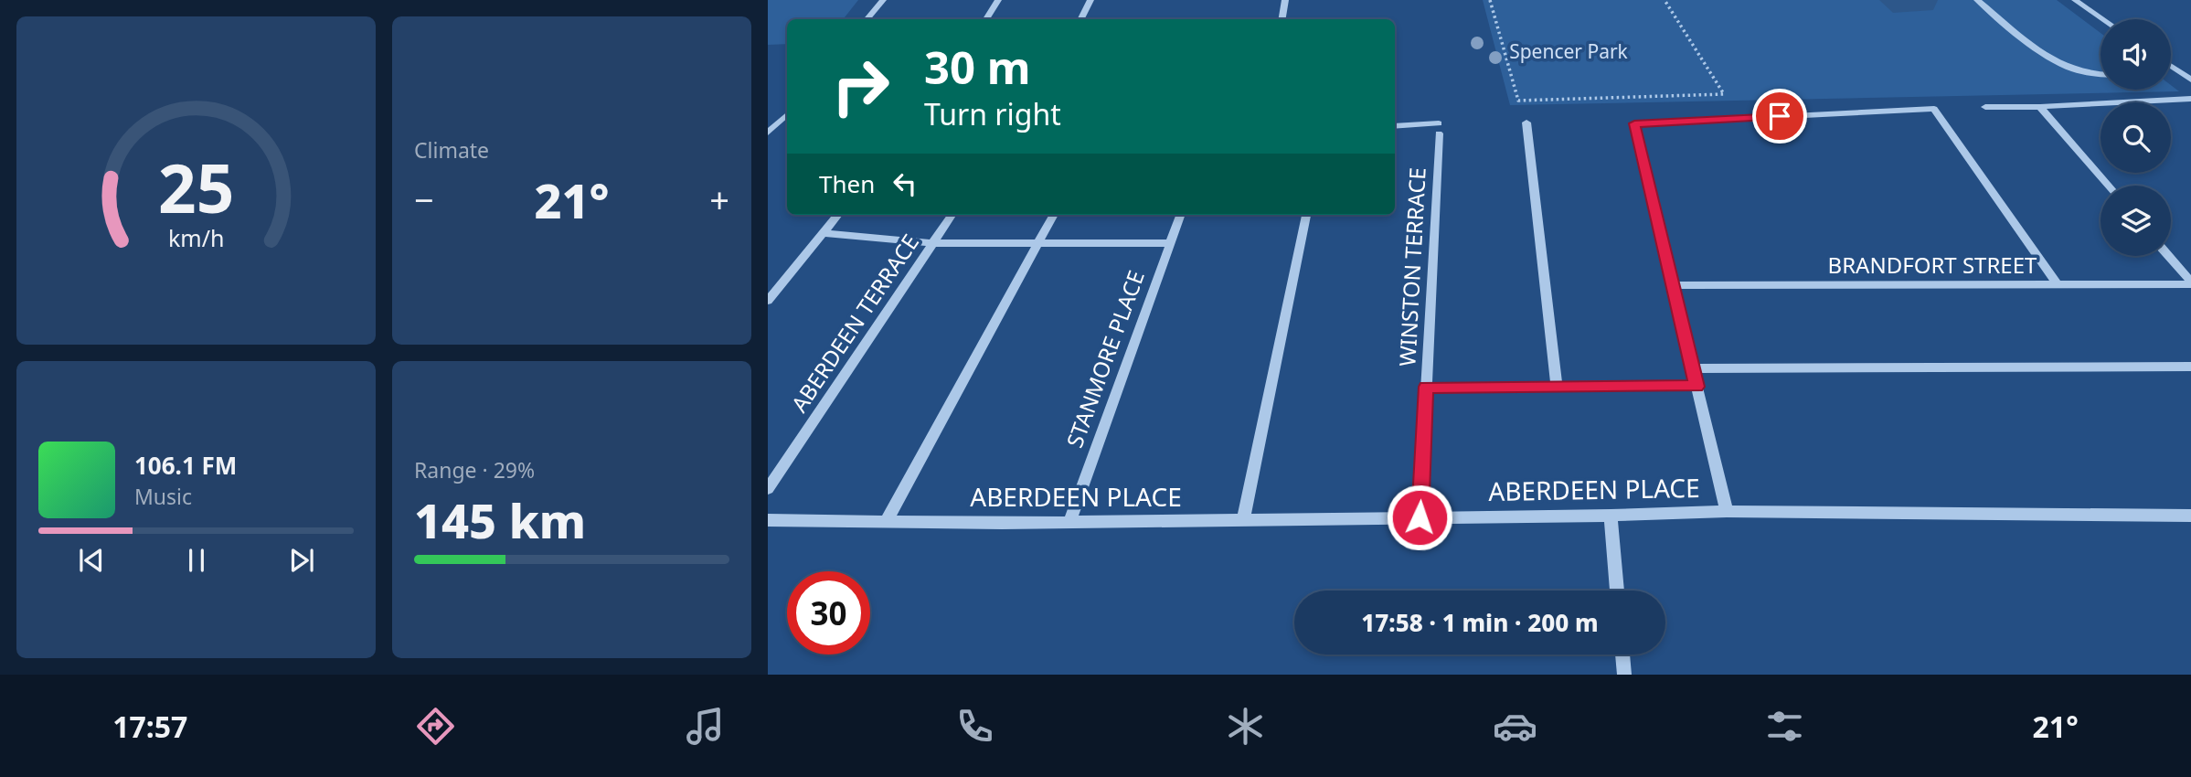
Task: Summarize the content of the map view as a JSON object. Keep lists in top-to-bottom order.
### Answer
{
  "streets": {
    "street": [
      "BRANDFORT STREET",
      "WINSTON TERRACE",
      "ABERDEEN TERRACE",
      "STANMORE PLACE",
      "ABERDEEN PLACE"
    ]
  },
  "crossings": [
    ["WINSTON TERRACE", "ABERDEEN PLACE"],
    ["STANMORE PLACE", "ABERDEEN PLACE"]
  ],
  "parks": ["Spencer Park"],
  "page": {
    "tile": [
      "Climate",
      ["Range · 29%", "145 km"]
    ],
    "turn": ["30 m", "Turn right"],
    "then": "Then",
    "heat": ["−", "21°", "+"],
    "song": ["106.1 FM", "Music"],
    "limit": "30",
    "trip": "17:58 · 1 min · 200 m",
    "tabs": ["17:57", "21°"],
    "gauge": ["25", "km/h"]
  }
}
